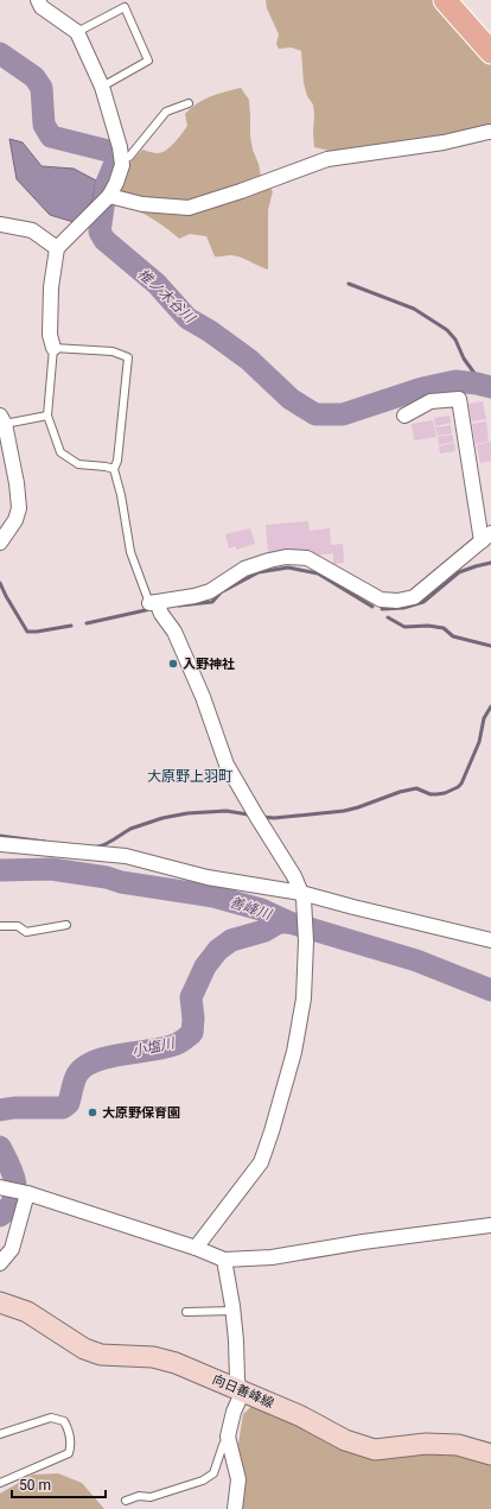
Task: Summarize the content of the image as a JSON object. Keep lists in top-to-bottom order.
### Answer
{
  "streets": {
    "main road": ["向日善峰線"]
  },
  "districts": ["大原野上羽町"],
  "water": ["椎ノ木谷川", "善峰川", "小塩川"],
  "places": ["入野神社", "大原野保育園"],
  "scale_bar": "50 m"
}
